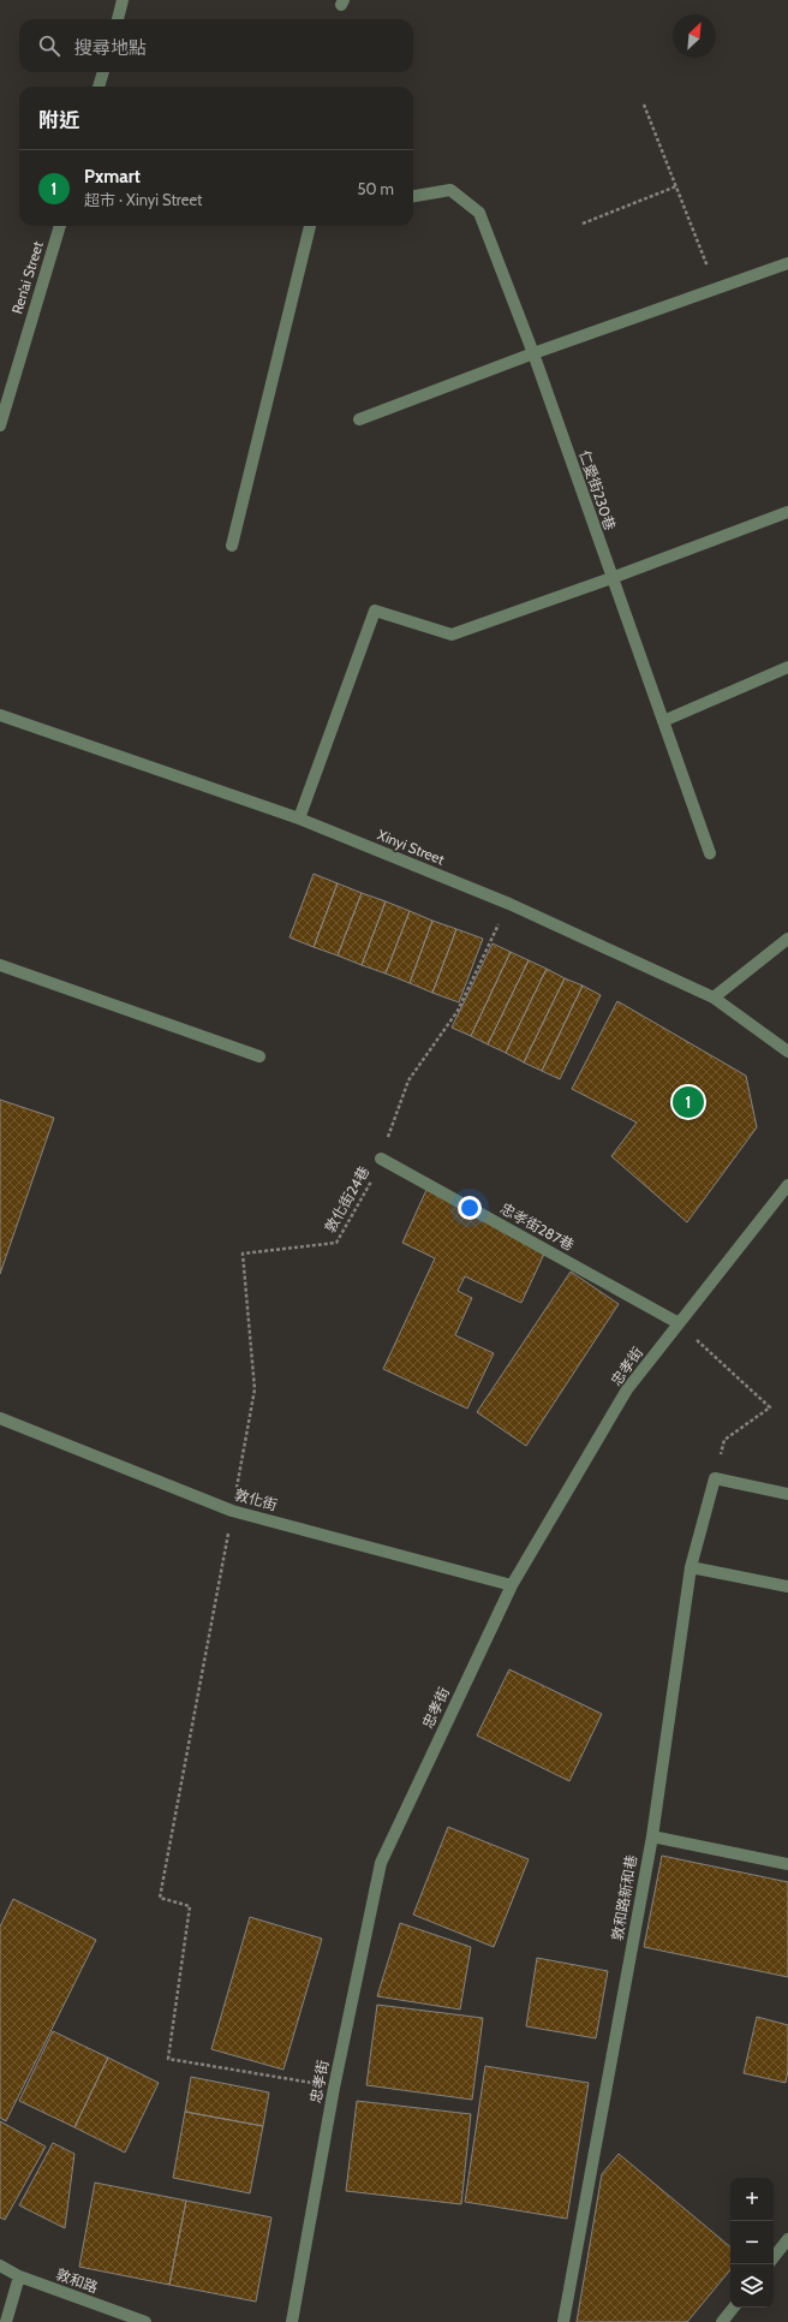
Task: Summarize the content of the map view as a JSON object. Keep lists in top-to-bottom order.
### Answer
{
  "streets": {
    "street": [
      "Ren’ai Street",
      "仁愛街230巷",
      "Xinyi Street",
      "忠孝街287巷",
      "忠孝街",
      "敦化街",
      "敦和路新和巷",
      "敦和路"
    ],
    "path": ["敦化街24巷"]
  },
  "crossings": [
    ["Xinyi Street", "敦化街24巷"],
    ["敦化街24巷", "忠孝街287巷"],
    ["敦化街24巷", "忠孝街"],
    ["敦化街24巷", "敦化街"],
    ["忠孝街287巷", "忠孝街"],
    ["忠孝街", "敦化街"]
  ],
  "north": "top right",
  "page": {
    "search": "搜尋地點",
    "heading": "附近",
    "list": [
      {
        "mark": "1",
        "name": "Pxmart",
        "note": "超市 · Xinyi Street",
        "value": "50 m"
      }
    ],
    "pins": "1",
    "map_buttons": ["+", "−"]
  }
}
